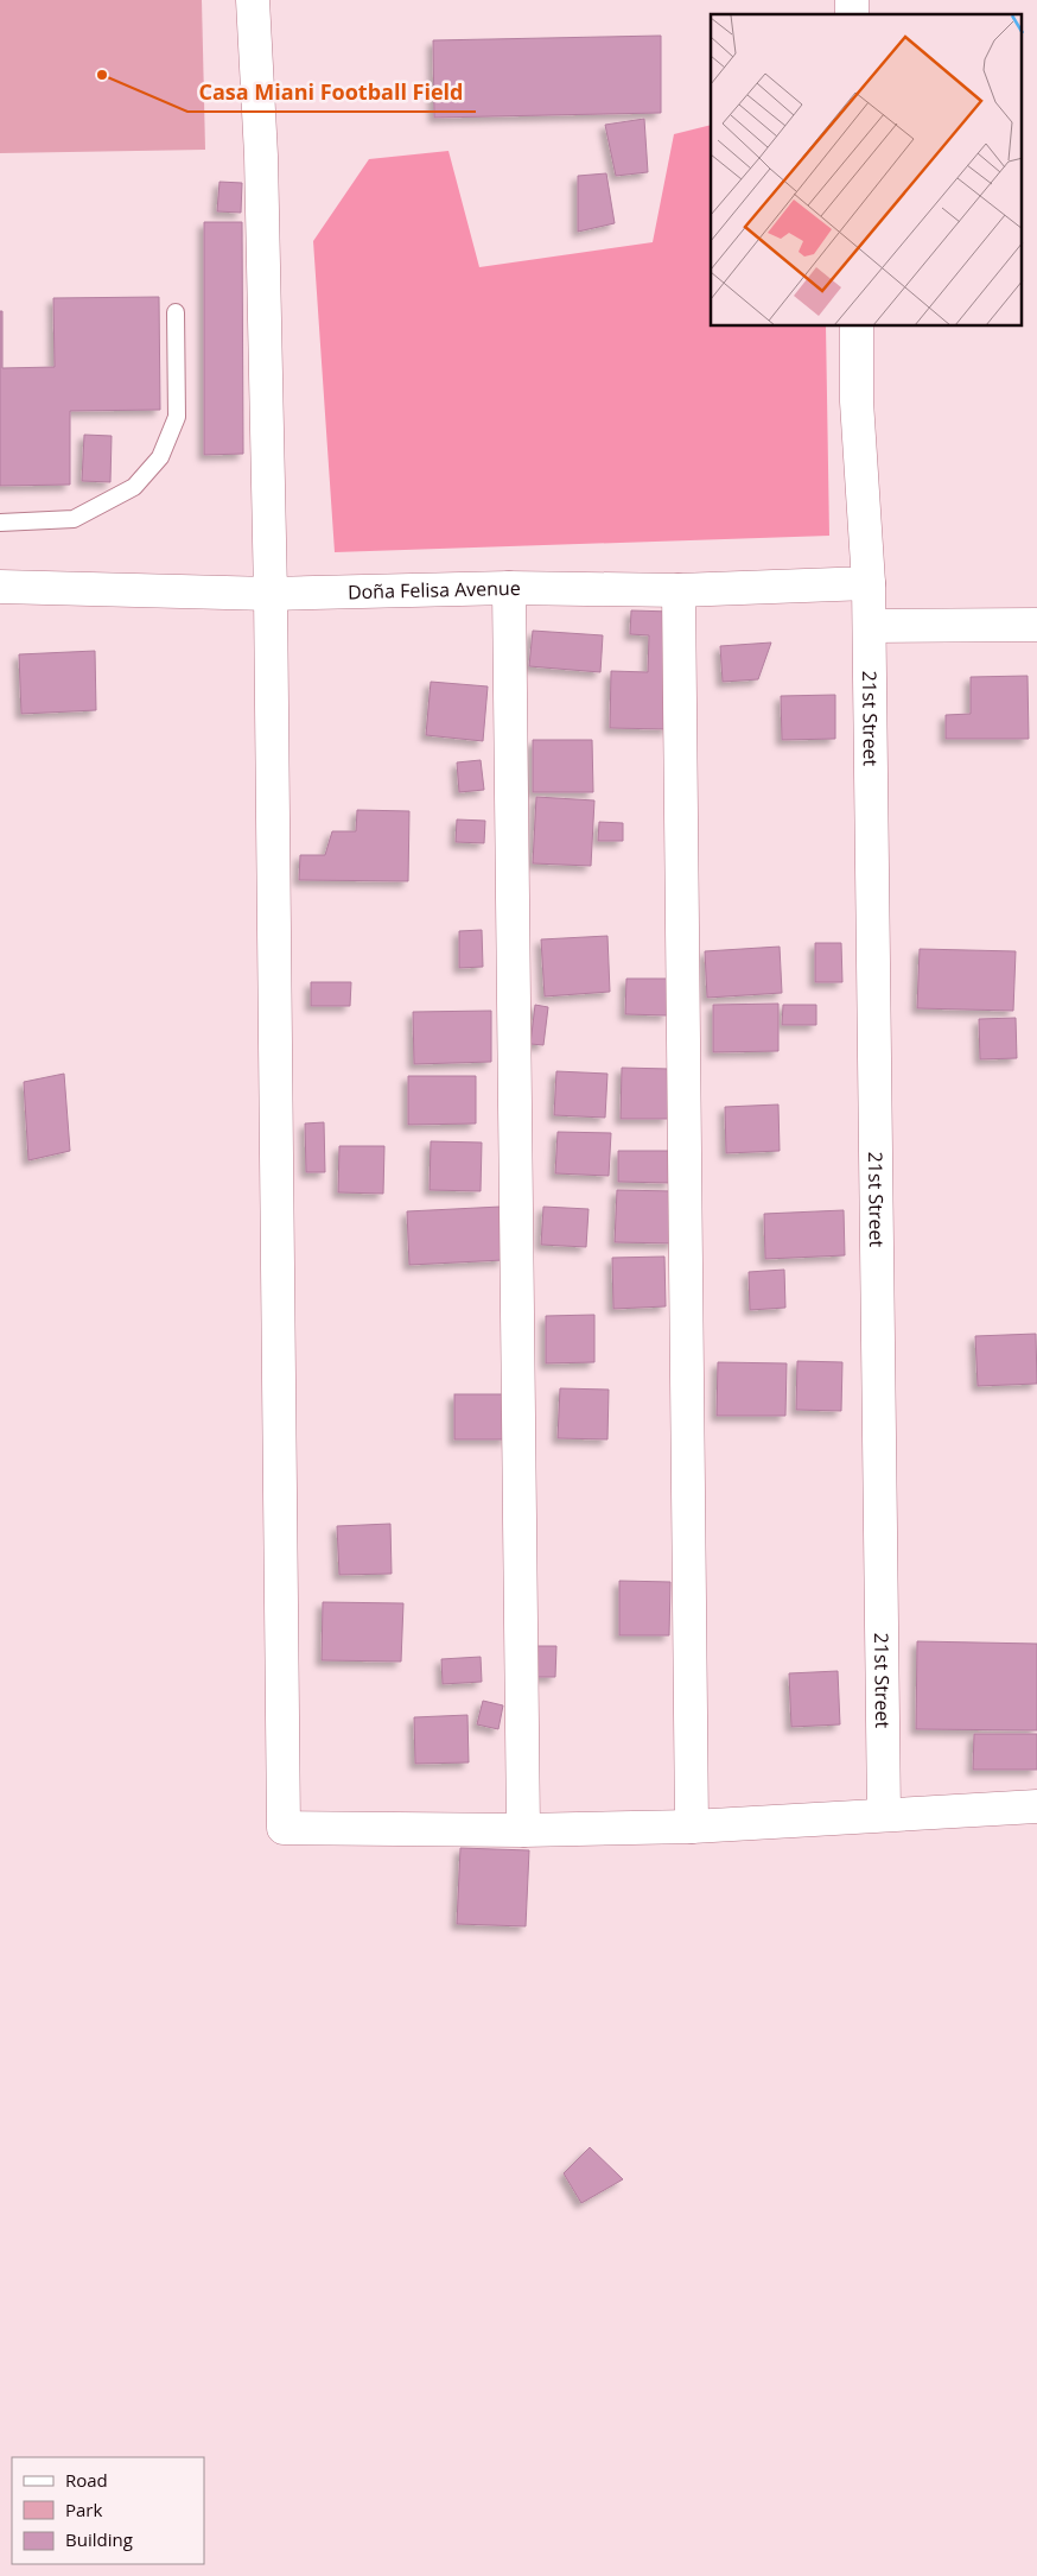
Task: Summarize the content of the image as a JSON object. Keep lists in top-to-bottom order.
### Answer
{
  "streets": {
    "street": ["Doña Felisa Avenue", "21st Street"]
  },
  "crossings": [
    ["Doña Felisa Avenue", "21st Street"]
  ],
  "places": ["Casa Miani Football Field"],
  "legend": ["Road", "Park", "Building"]
}
